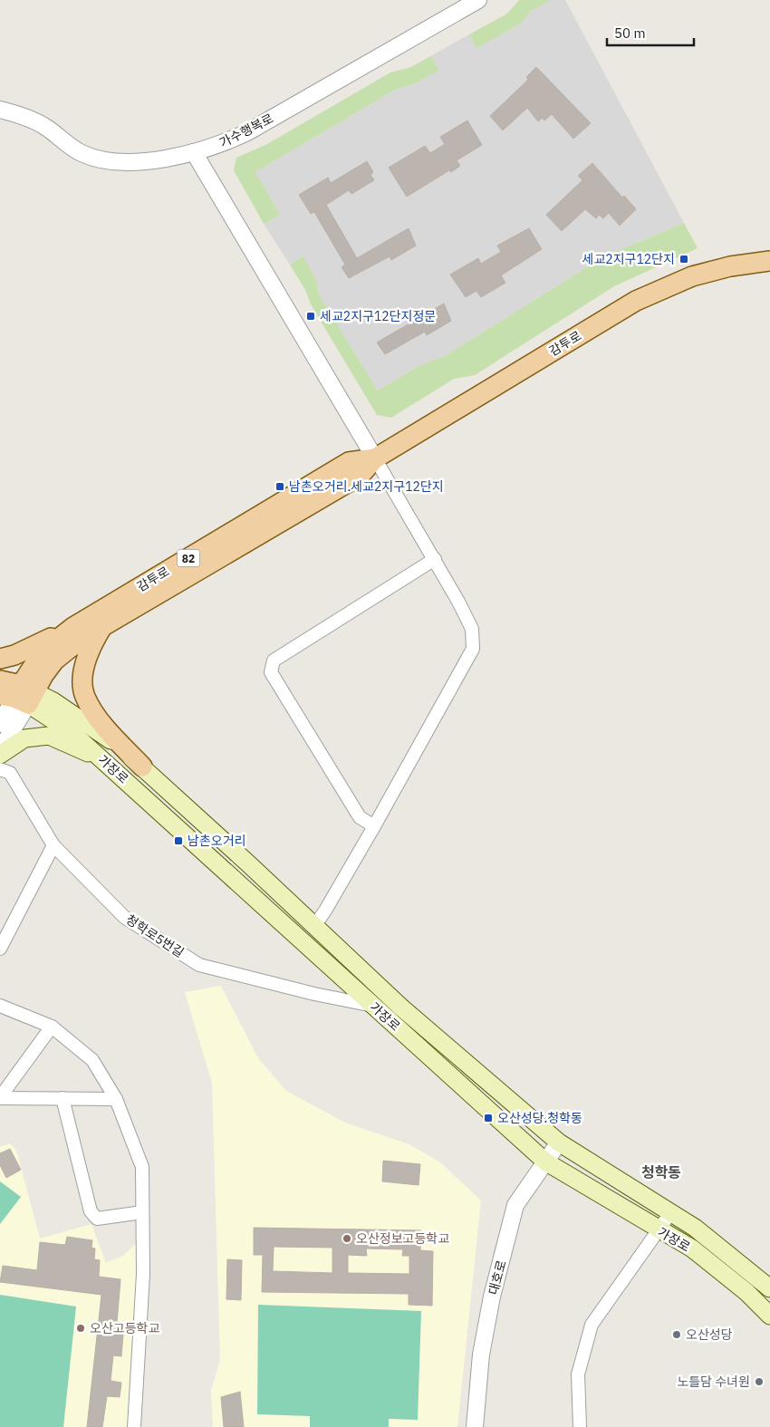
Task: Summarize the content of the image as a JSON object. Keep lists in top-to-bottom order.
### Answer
{
  "streets": {
    "main road": ["감투로", "82", "가장로"],
    "street": ["가수행복로", "청학로5번길", "대호로"]
  },
  "crossings": [
    ["감투로", "가장로"],
    ["가장로", "청학로5번길"],
    ["가장로", "대호로"]
  ],
  "districts": ["청학동"],
  "places": {
    "transit": [
      "세교2지구12단지",
      "세교2지구12단지정문",
      "남촌오거리.세교2지구12단지",
      "남촌오거리",
      "오산성당.청학동"
    ],
    "other": [
      "오산정보고등학교",
      "오산고등학교",
      "오산성당",
      "노틀담 수녀원"
    ]
  },
  "scale_bar": "50 m"
}
